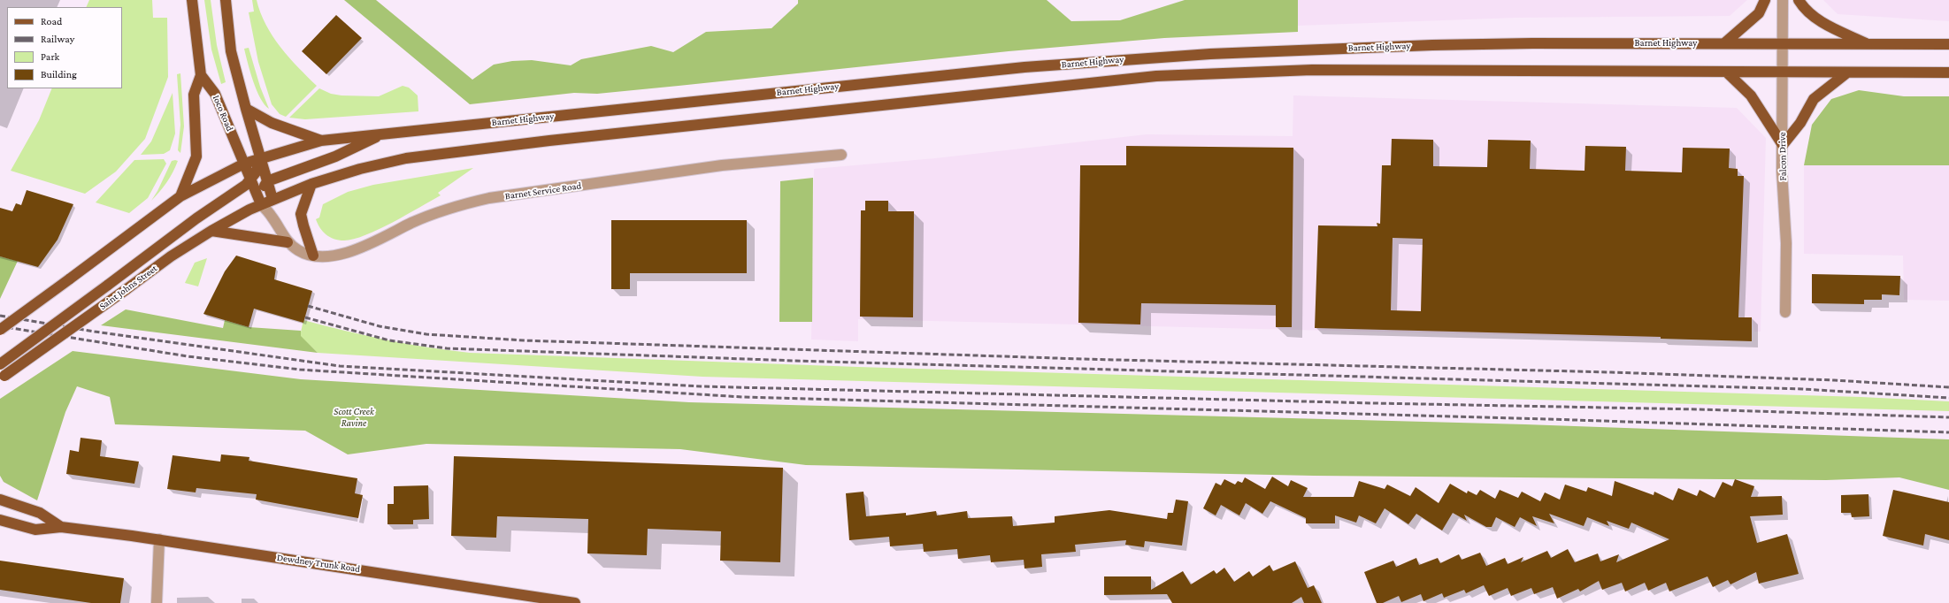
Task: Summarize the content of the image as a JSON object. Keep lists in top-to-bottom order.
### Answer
{
  "streets": {
    "main road": [
      "Barnet Highway",
      "Ioco Road",
      "Saint Johns Street",
      "Dewdney Trunk Road"
    ],
    "street": ["Falcon Drive", "Barnet Service Road"]
  },
  "crossings": [
    ["Barnet Highway", "Ioco Road"],
    ["Barnet Highway", "Falcon Drive"],
    ["Barnet Highway", "Barnet Service Road"],
    ["Barnet Highway", "Saint Johns Street"],
    ["Ioco Road", "Barnet Service Road"],
    ["Ioco Road", "Saint Johns Street"],
    ["Barnet Service Road", "Saint Johns Street"]
  ],
  "parks": ["Scott Creek Ravine"],
  "legend": [
    "Road",
    "Railway",
    "Park",
    "Building"
  ]
}
